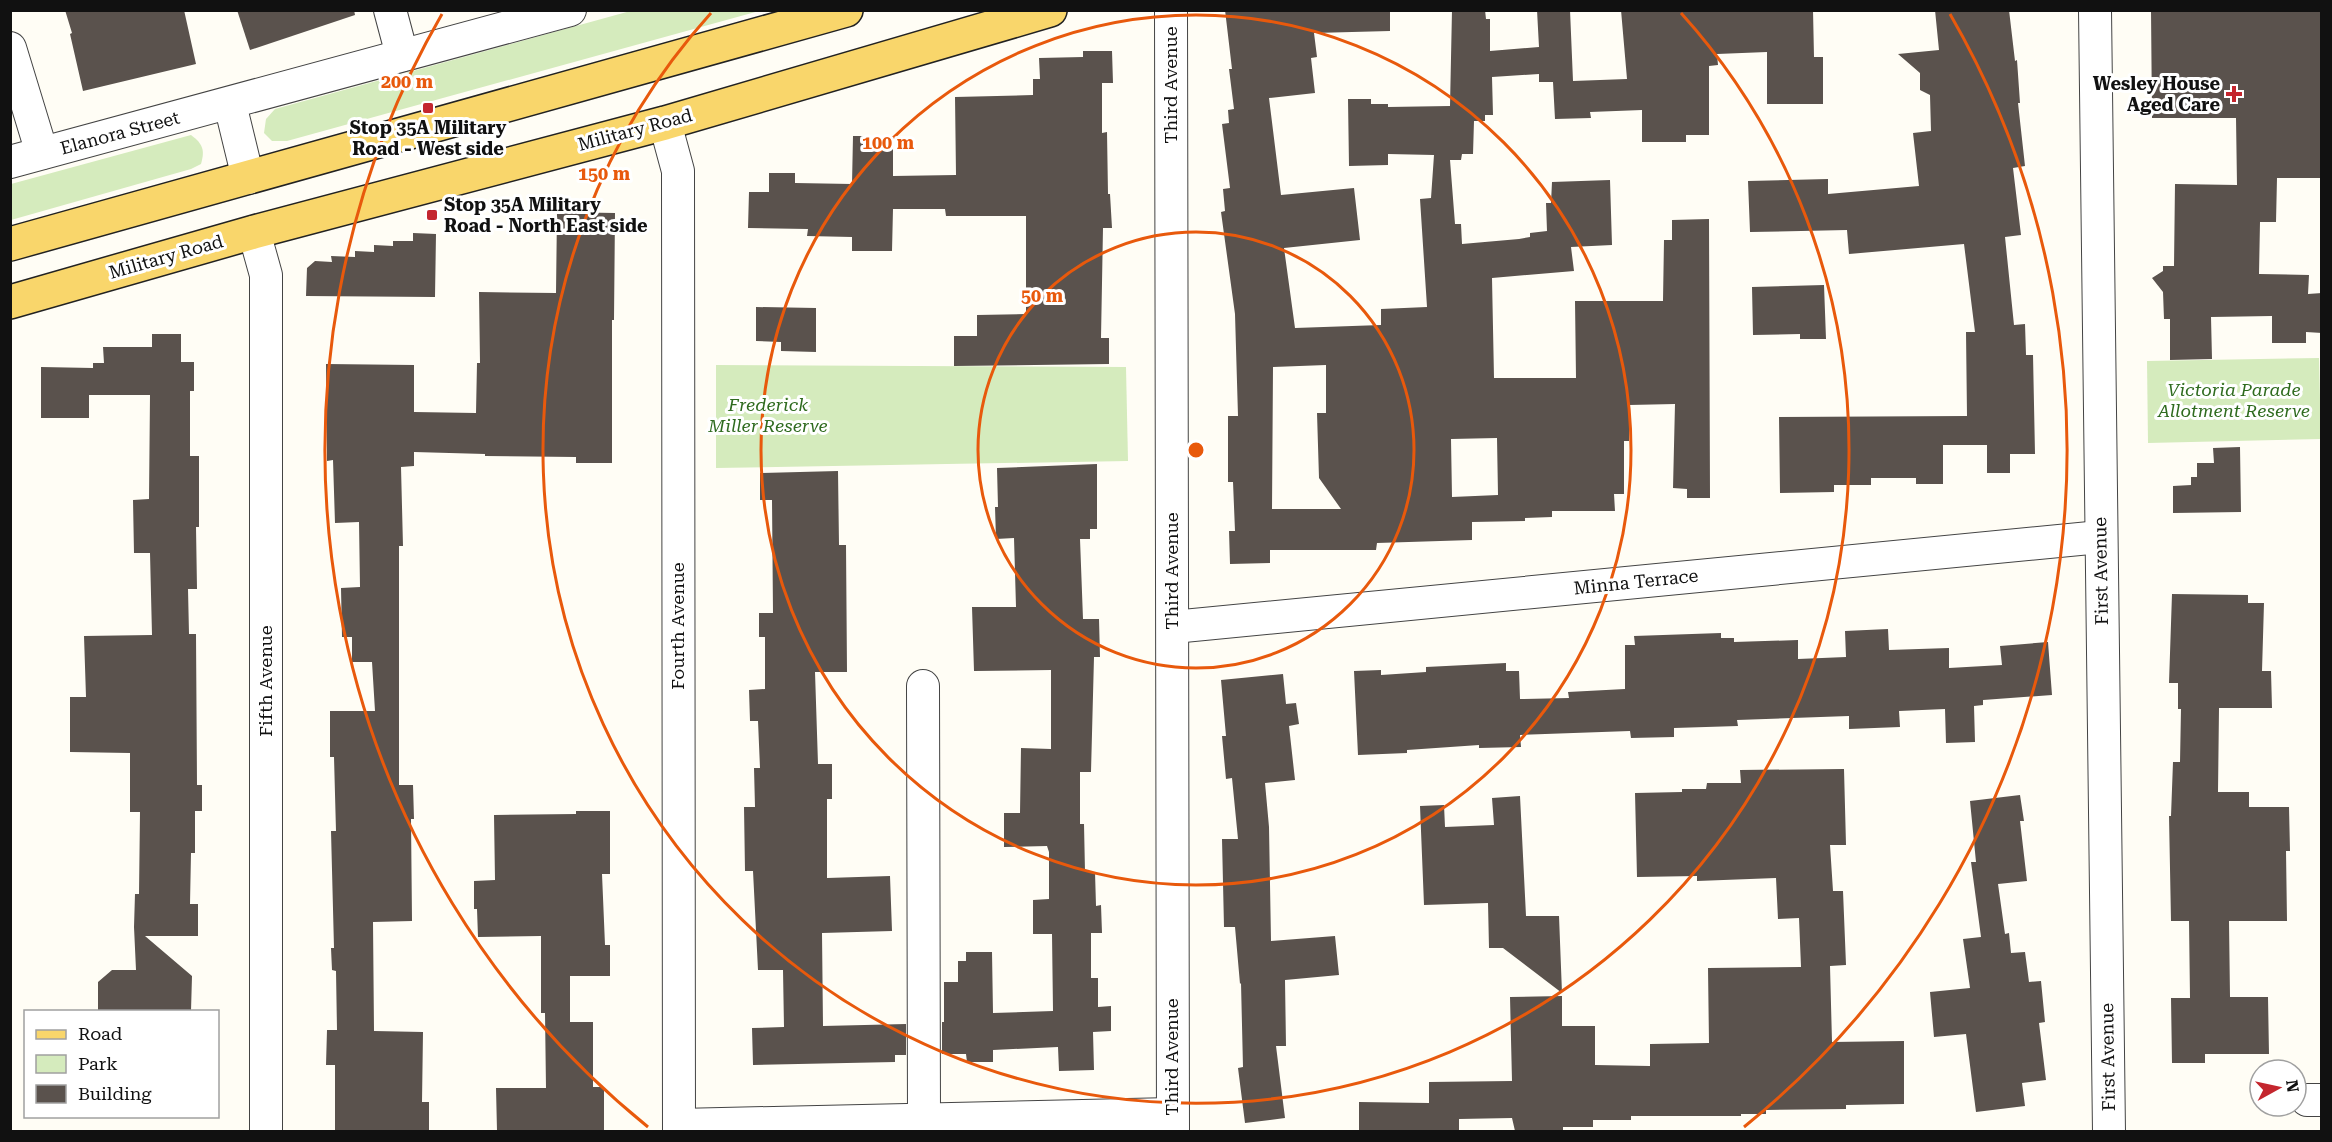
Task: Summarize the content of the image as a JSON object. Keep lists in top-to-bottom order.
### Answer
{
  "streets": {
    "main road": ["Military Road"],
    "street": [
      "Third Avenue",
      "Elanora Street",
      "First Avenue",
      "Minna Terrace",
      "Fourth Avenue",
      "Fifth Avenue"
    ]
  },
  "crossings": [
    ["Third Avenue", "Minna Terrace"],
    ["Military Road", "Fourth Avenue"],
    ["Military Road", "Fifth Avenue"],
    ["First Avenue", "Minna Terrace"]
  ],
  "parks": ["Victoria Parade Allotment Reserve", "Frederick Miller Reserve"],
  "places": {
    "health": ["Wesley House Aged Care"],
    "transit": ["Stop 35A Military Road - West side", "Stop 35A Military Road - North East side"]
  },
  "legend": ["Road", "Park", "Building"],
  "north": "right",
  "rings": [
    "200 m",
    "100 m",
    "150 m",
    "50 m"
  ]
}
